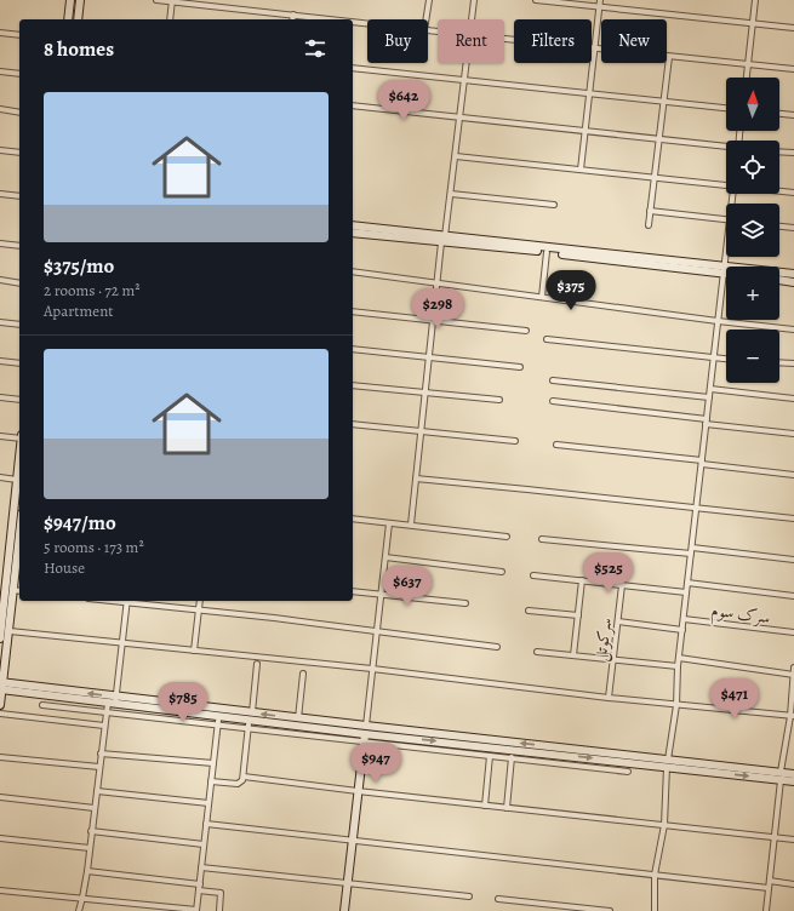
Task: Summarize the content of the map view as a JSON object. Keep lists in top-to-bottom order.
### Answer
{
  "streets": {
    "street": ["سرک سوم", "سرکوتل"]
  },
  "north": "top",
  "page": {
    "chip": [
      "Buy",
      "Rent",
      "Filters",
      "New"
    ],
    "heading": "8 homes",
    "map_buttons": ["+", "−"],
    "list": [
      {
        "name": "$375/mo",
        "note": "2 rooms · 72 m² · Apartment"
      },
      {
        "name": "$947/mo",
        "note": "5 rooms · 173 m² · House"
      }
    ],
    "price": [
      "$642",
      "$375",
      "$298",
      "$525",
      "$637",
      "$471",
      "$785",
      "$947"
    ]
  }
}
